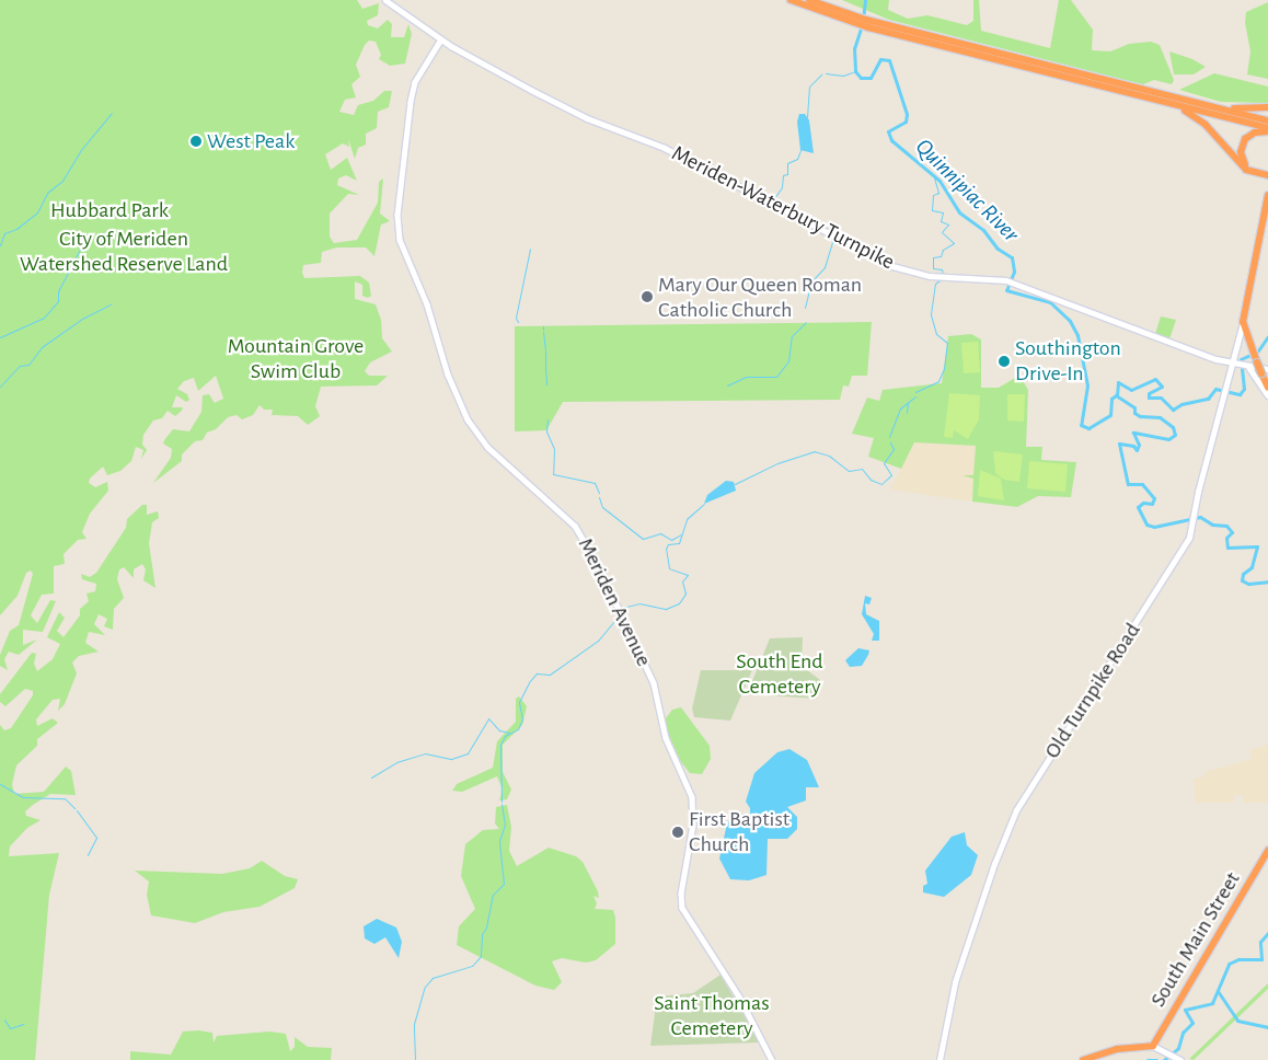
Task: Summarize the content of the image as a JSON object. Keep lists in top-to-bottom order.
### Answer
{
  "streets": {
    "highway": ["South Main Street"],
    "main road": ["Meriden-Waterbury Turnpike", "Meriden Avenue", "Old Turnpike Road"]
  },
  "crossings": [
    ["Meriden-Waterbury Turnpike", "Meriden Avenue"],
    ["Meriden-Waterbury Turnpike", "Old Turnpike Road"]
  ],
  "water": ["Quinnipiac River"],
  "parks": [
    "Hubbard Park",
    "City of Meriden Watershed Reserve Land",
    "Mountain Grove Swim Club",
    "South End Cemetery",
    "Saint Thomas Cemetery"
  ],
  "places": [
    "West Peak",
    "Mary Our Queen Roman Catholic Church",
    "Southington Drive-In",
    "First Baptist Church"
  ]
}
